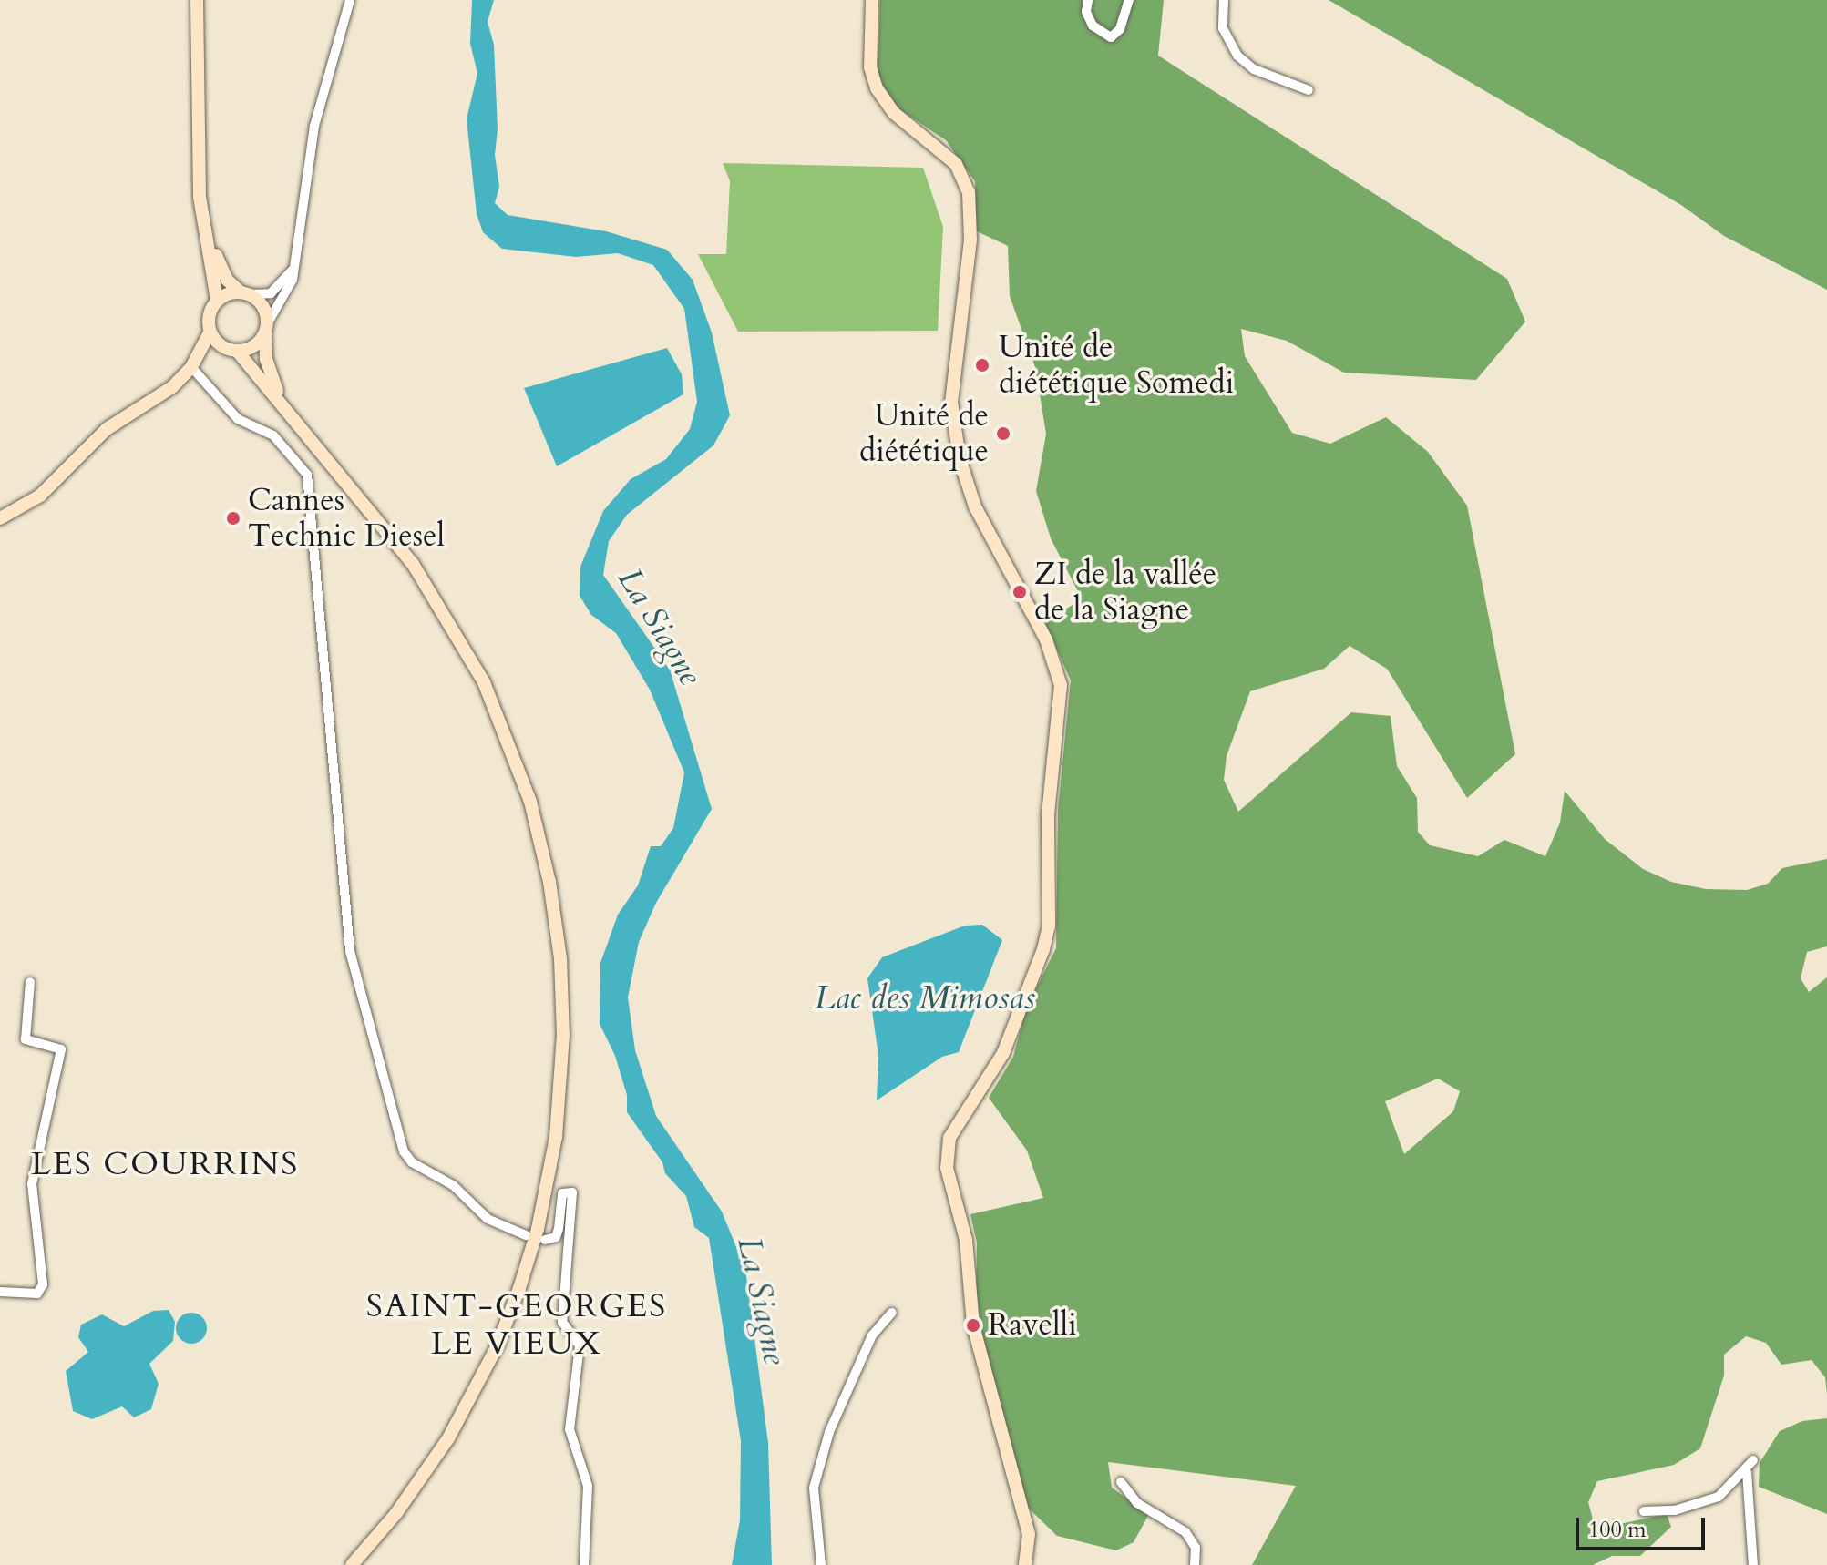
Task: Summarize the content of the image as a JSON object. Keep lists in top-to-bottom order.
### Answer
{
  "districts": ["LES COURRINS", "SAINT-GEORGES LE VIEUX"],
  "water": ["La Siagne", "Lac des Mimosas"],
  "places": [
    "Unité de diététique Somedi",
    "Unité de diététique",
    "Cannes Technic Diesel",
    "ZI de la vallée de la Siagne",
    "Ravelli"
  ],
  "scale_bar": "100 m"
}
